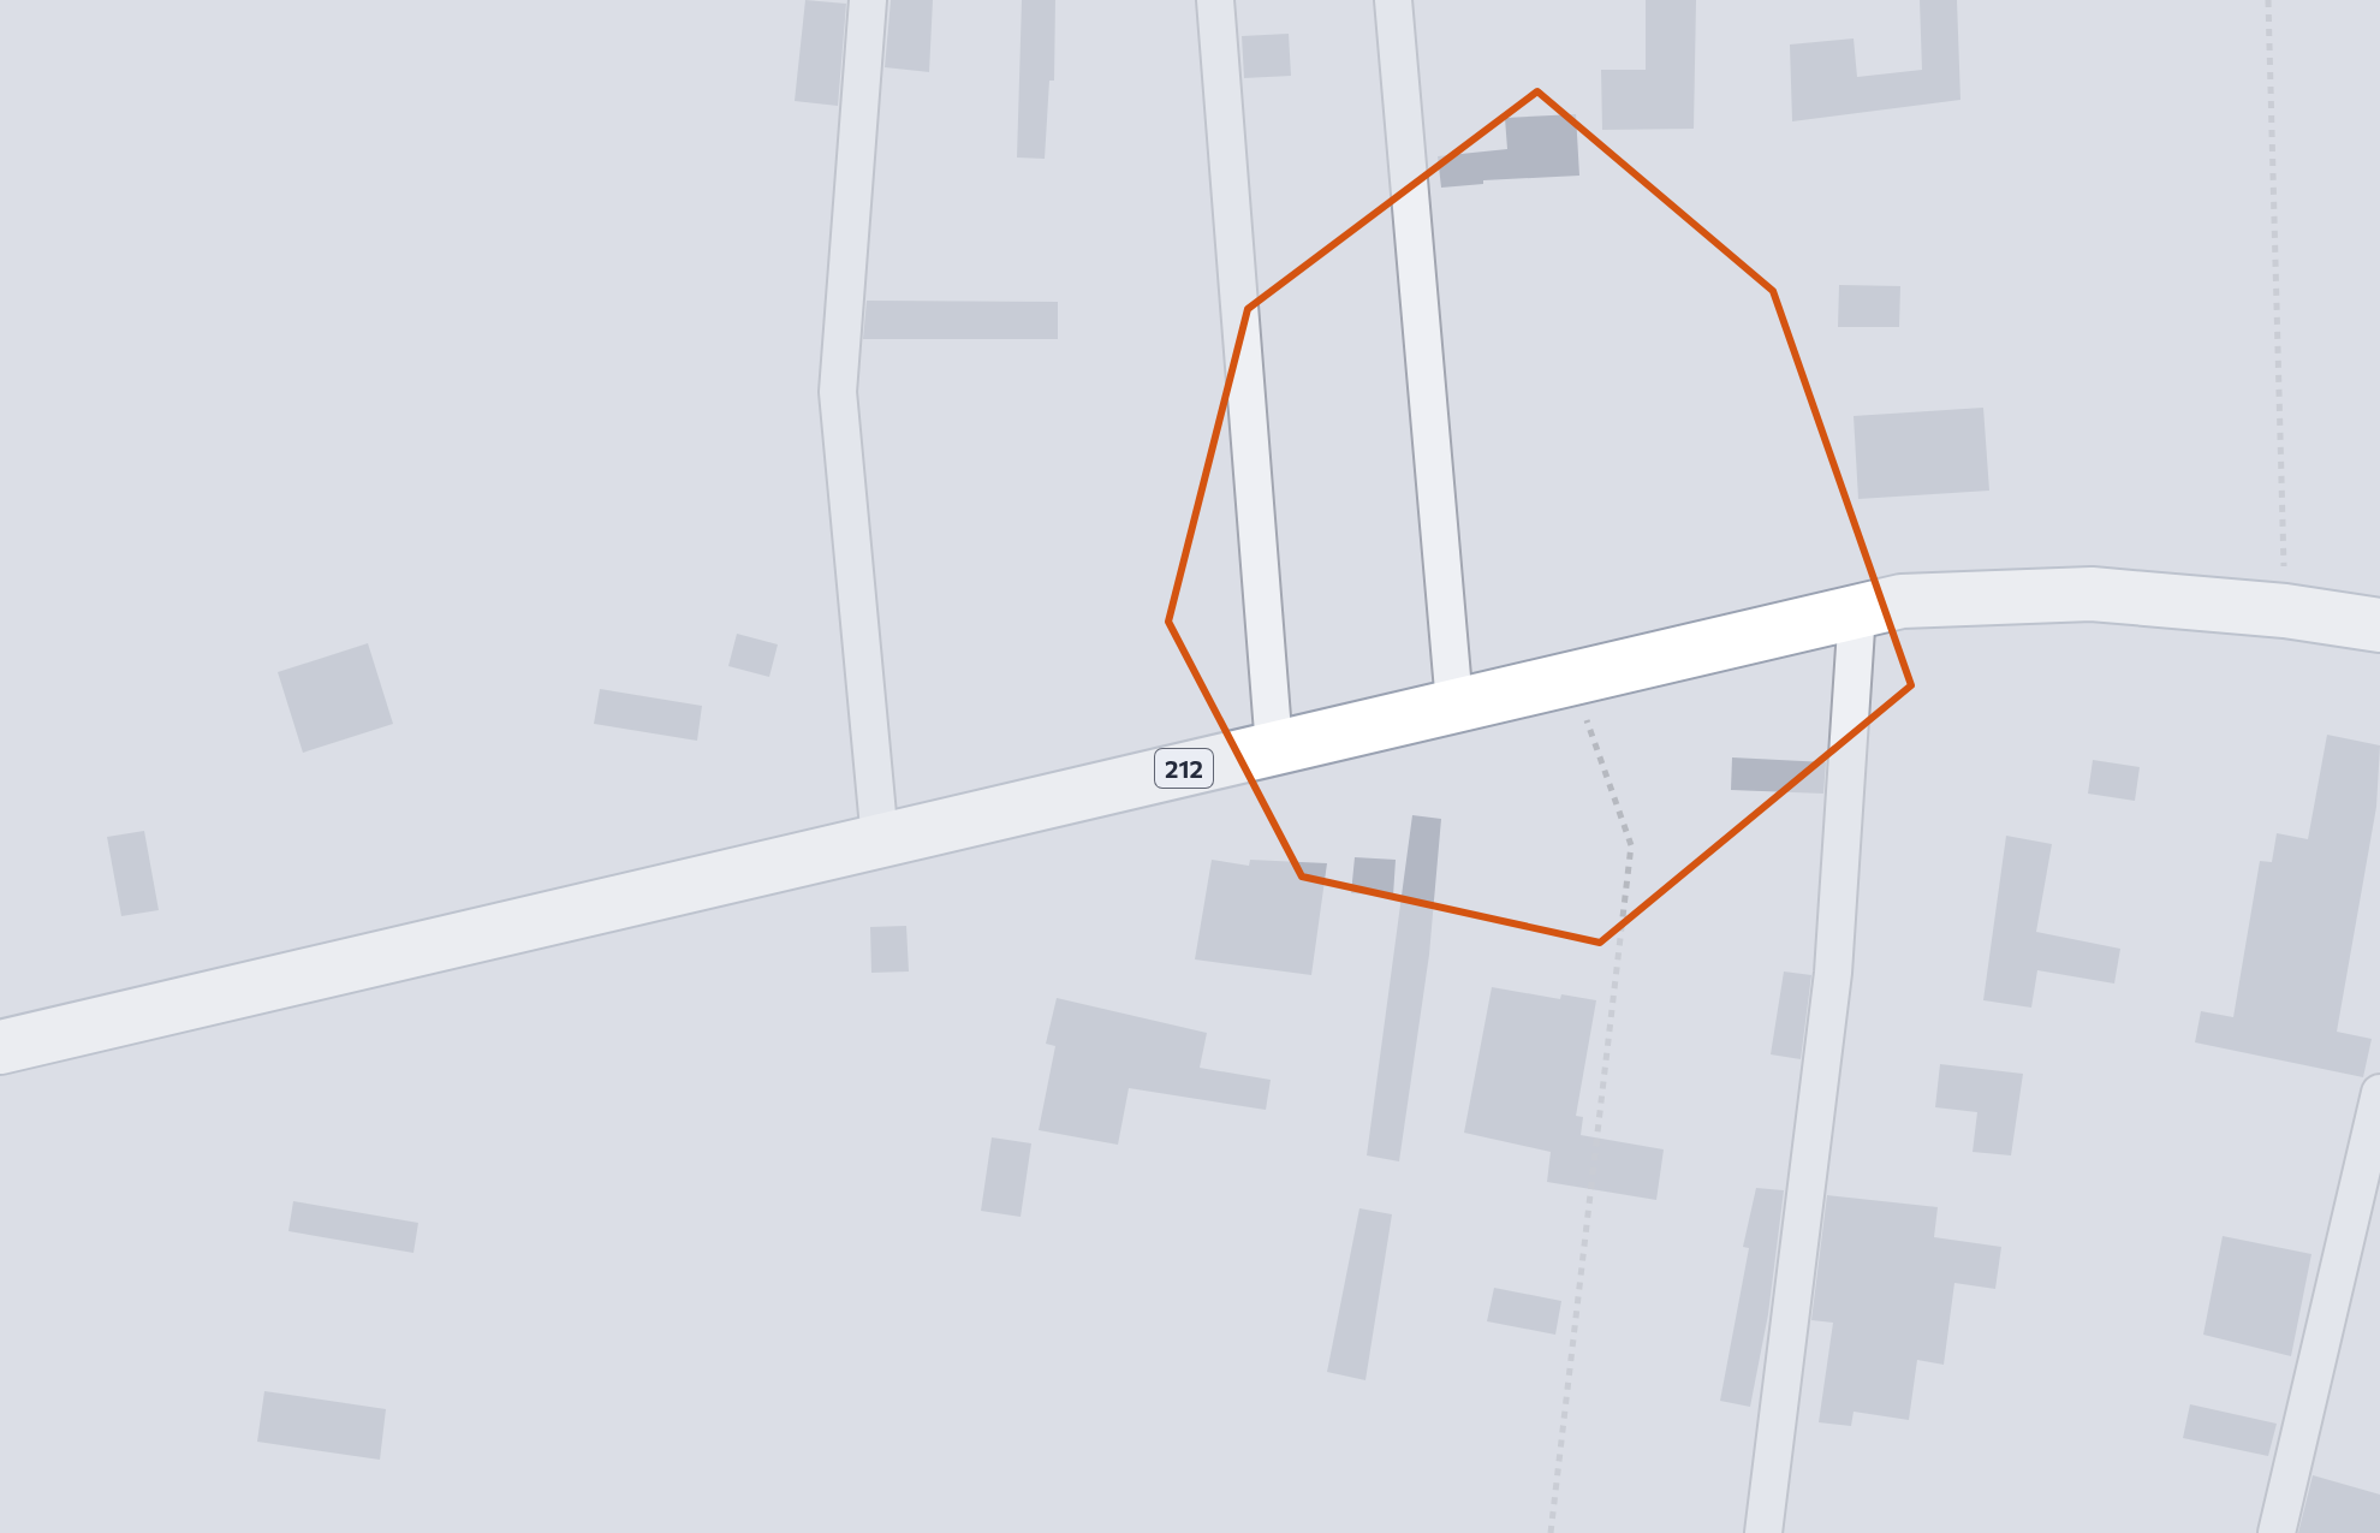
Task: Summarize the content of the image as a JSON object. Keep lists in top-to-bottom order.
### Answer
{
  "streets": {
    "main road": ["212"]
  }
}
